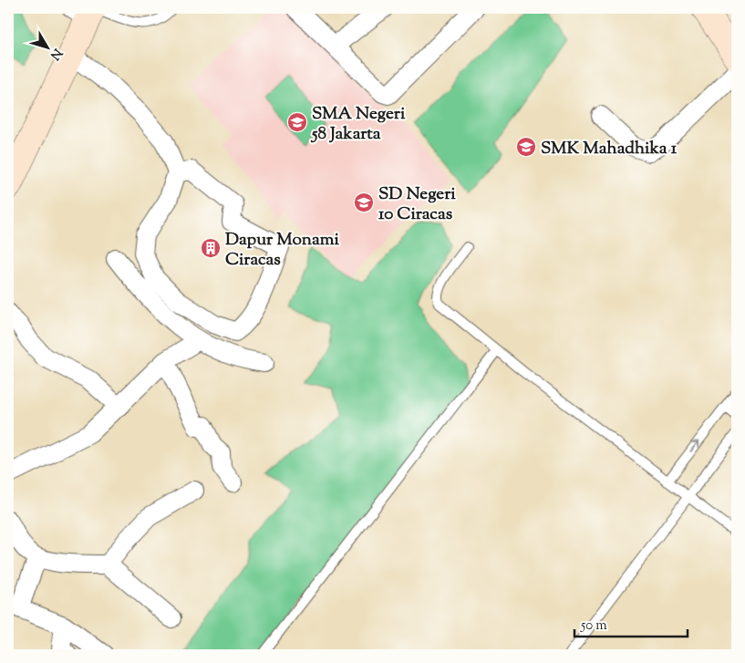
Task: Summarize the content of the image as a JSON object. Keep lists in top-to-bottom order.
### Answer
{
  "places": {
    "school or university": ["SMA Negeri 58 Jakarta", "SMK Mahadhika 1", "SD Negeri 10 Ciracas"],
    "building": ["Dapur Monami Ciracas"]
  },
  "scale_bar": "50 m",
  "north": "bottom right"
}
